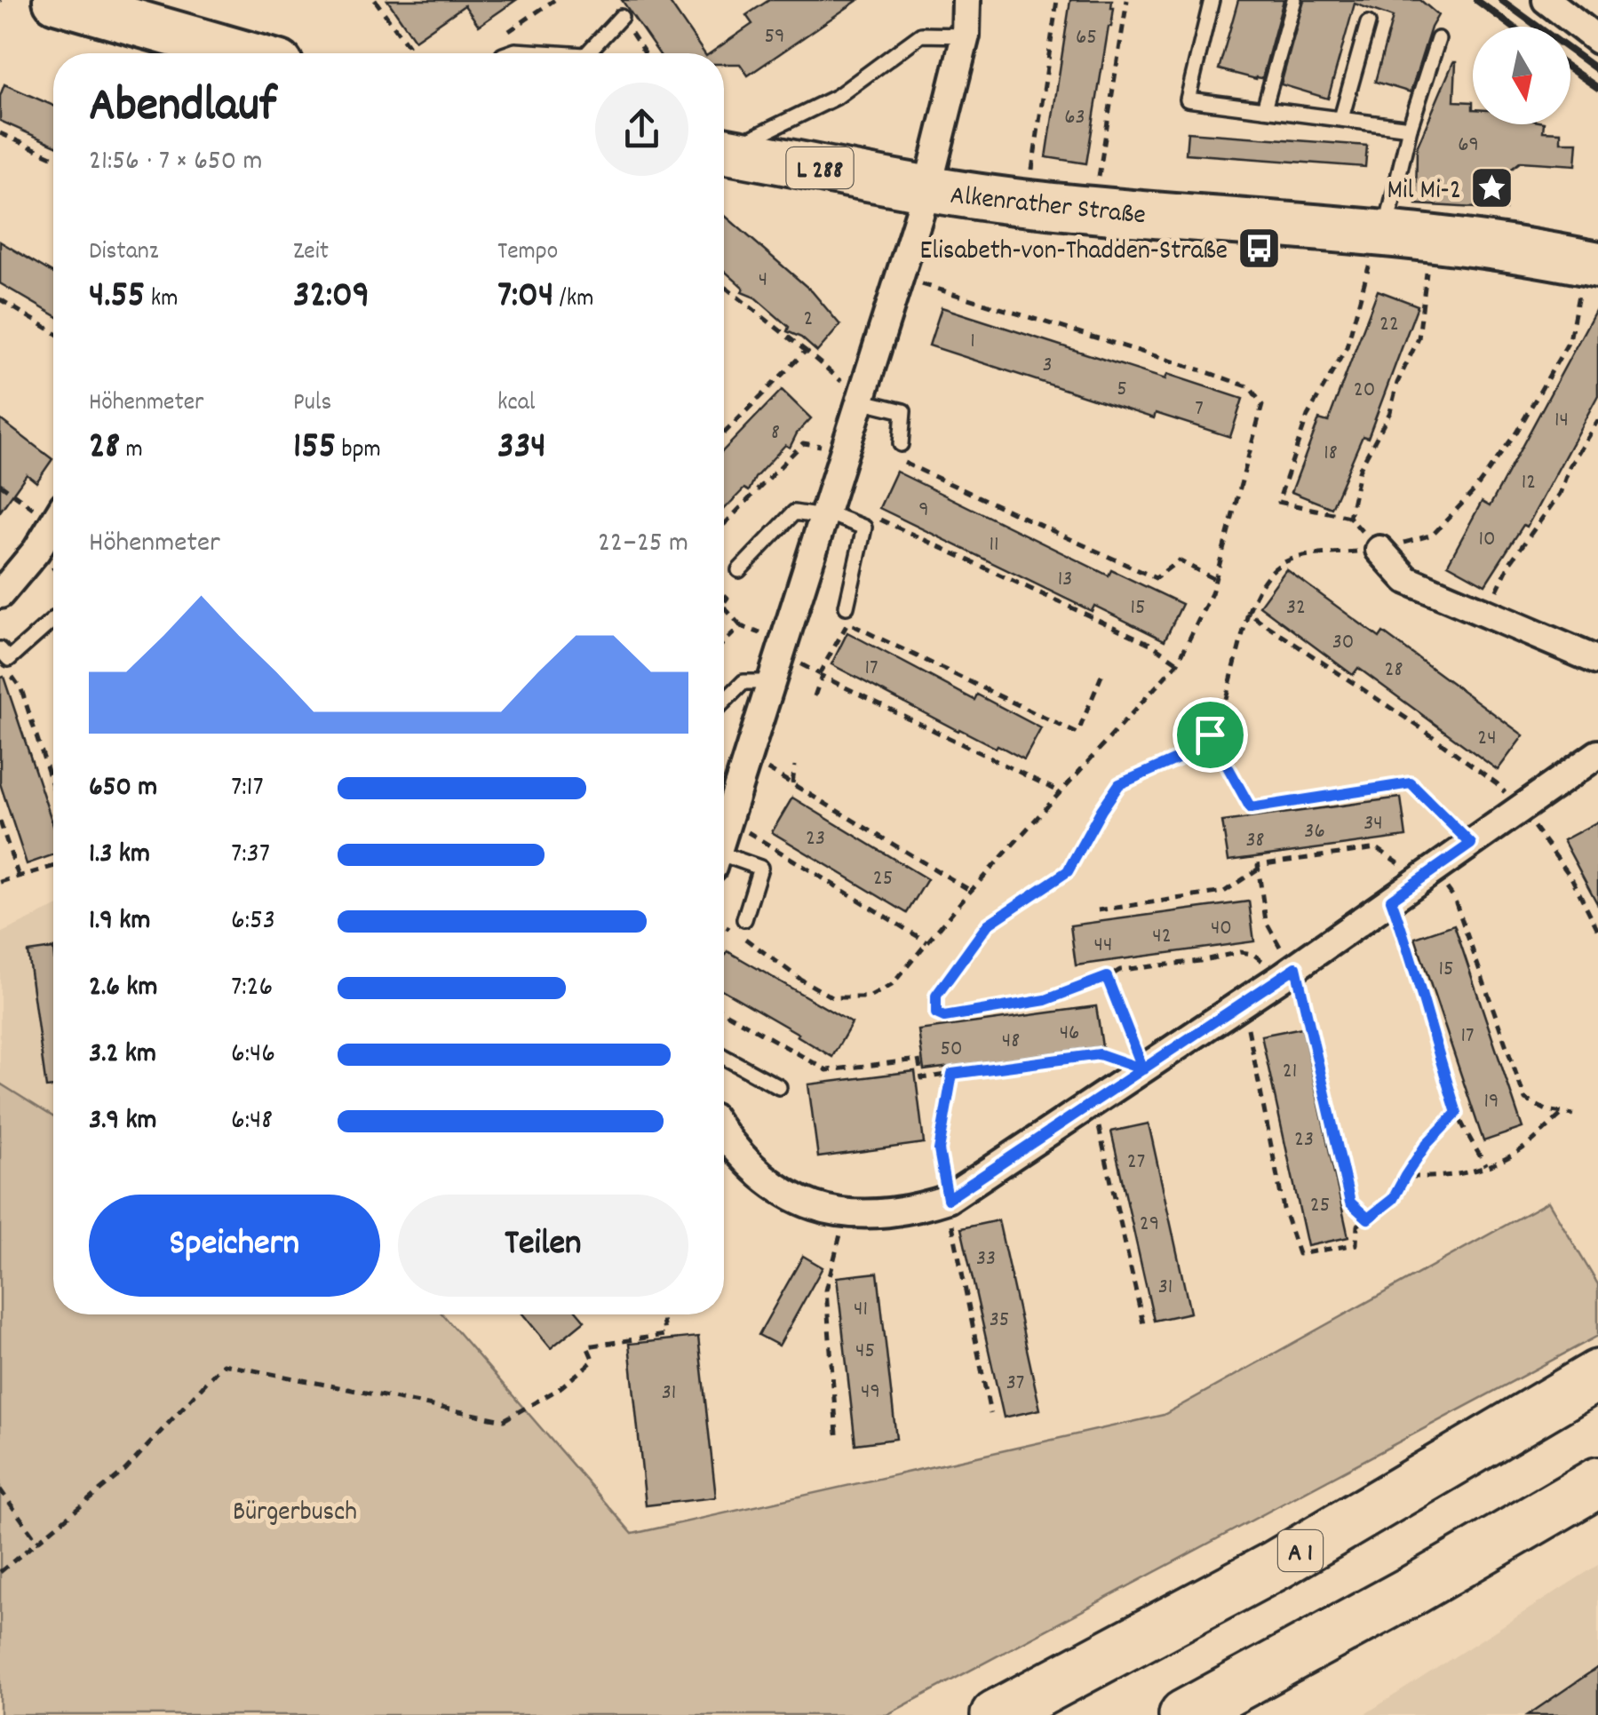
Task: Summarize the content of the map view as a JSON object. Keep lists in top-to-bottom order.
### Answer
{
  "streets": {
    "highway": ["A 1"],
    "main road": ["L 288", "Alkenrather Straße"]
  },
  "parks": ["Bürgerbusch"],
  "places": {
    "place": ["Mil Mi-2"],
    "bus stop": ["Elisabeth-von-Thadden-Straße"]
  },
  "house_numbers": [
    "59",
    "65",
    "63",
    "69",
    "4",
    "2",
    "22",
    "1",
    "3",
    "5",
    "20",
    "7",
    "14",
    "8",
    "18",
    "12",
    "9",
    "10",
    "11",
    "13",
    "15",
    "32",
    "30",
    "17",
    "28",
    "24",
    "34",
    "36",
    "23",
    "38",
    "25",
    "40",
    "42",
    "44",
    "15",
    "46",
    "17",
    "48",
    "50",
    "21",
    "19",
    "23",
    "27",
    "25",
    "29",
    "33",
    "31",
    "41",
    "35",
    "45",
    "37",
    "49",
    "31"
  ],
  "north": "bottom",
  "page": {
    "heading": ["Abendlauf", "21:56 · 7 × 650 m"],
    "stats": [
      ["Distanz", "4.55 km"],
      ["Zeit", "32:09"],
      ["Tempo", "7:04 /km"],
      ["Höhenmeter", "28 m"],
      ["Puls", "155 bpm"],
      ["kcal", "334"]
    ],
    "chart": ["Höhenmeter", "22–25 m"],
    "list": [
      {
        "name": "650 m",
        "note": "7:17"
      },
      {
        "name": "1.3 km",
        "note": "7:37"
      },
      {
        "name": "1.9 km",
        "note": "6:53"
      },
      {
        "name": "2.6 km",
        "note": "7:26"
      },
      {
        "name": "3.2 km",
        "note": "6:46"
      },
      {
        "name": "3.9 km",
        "note": "6:48"
      }
    ],
    "buttons": ["Speichern", "Teilen"]
  }
}
